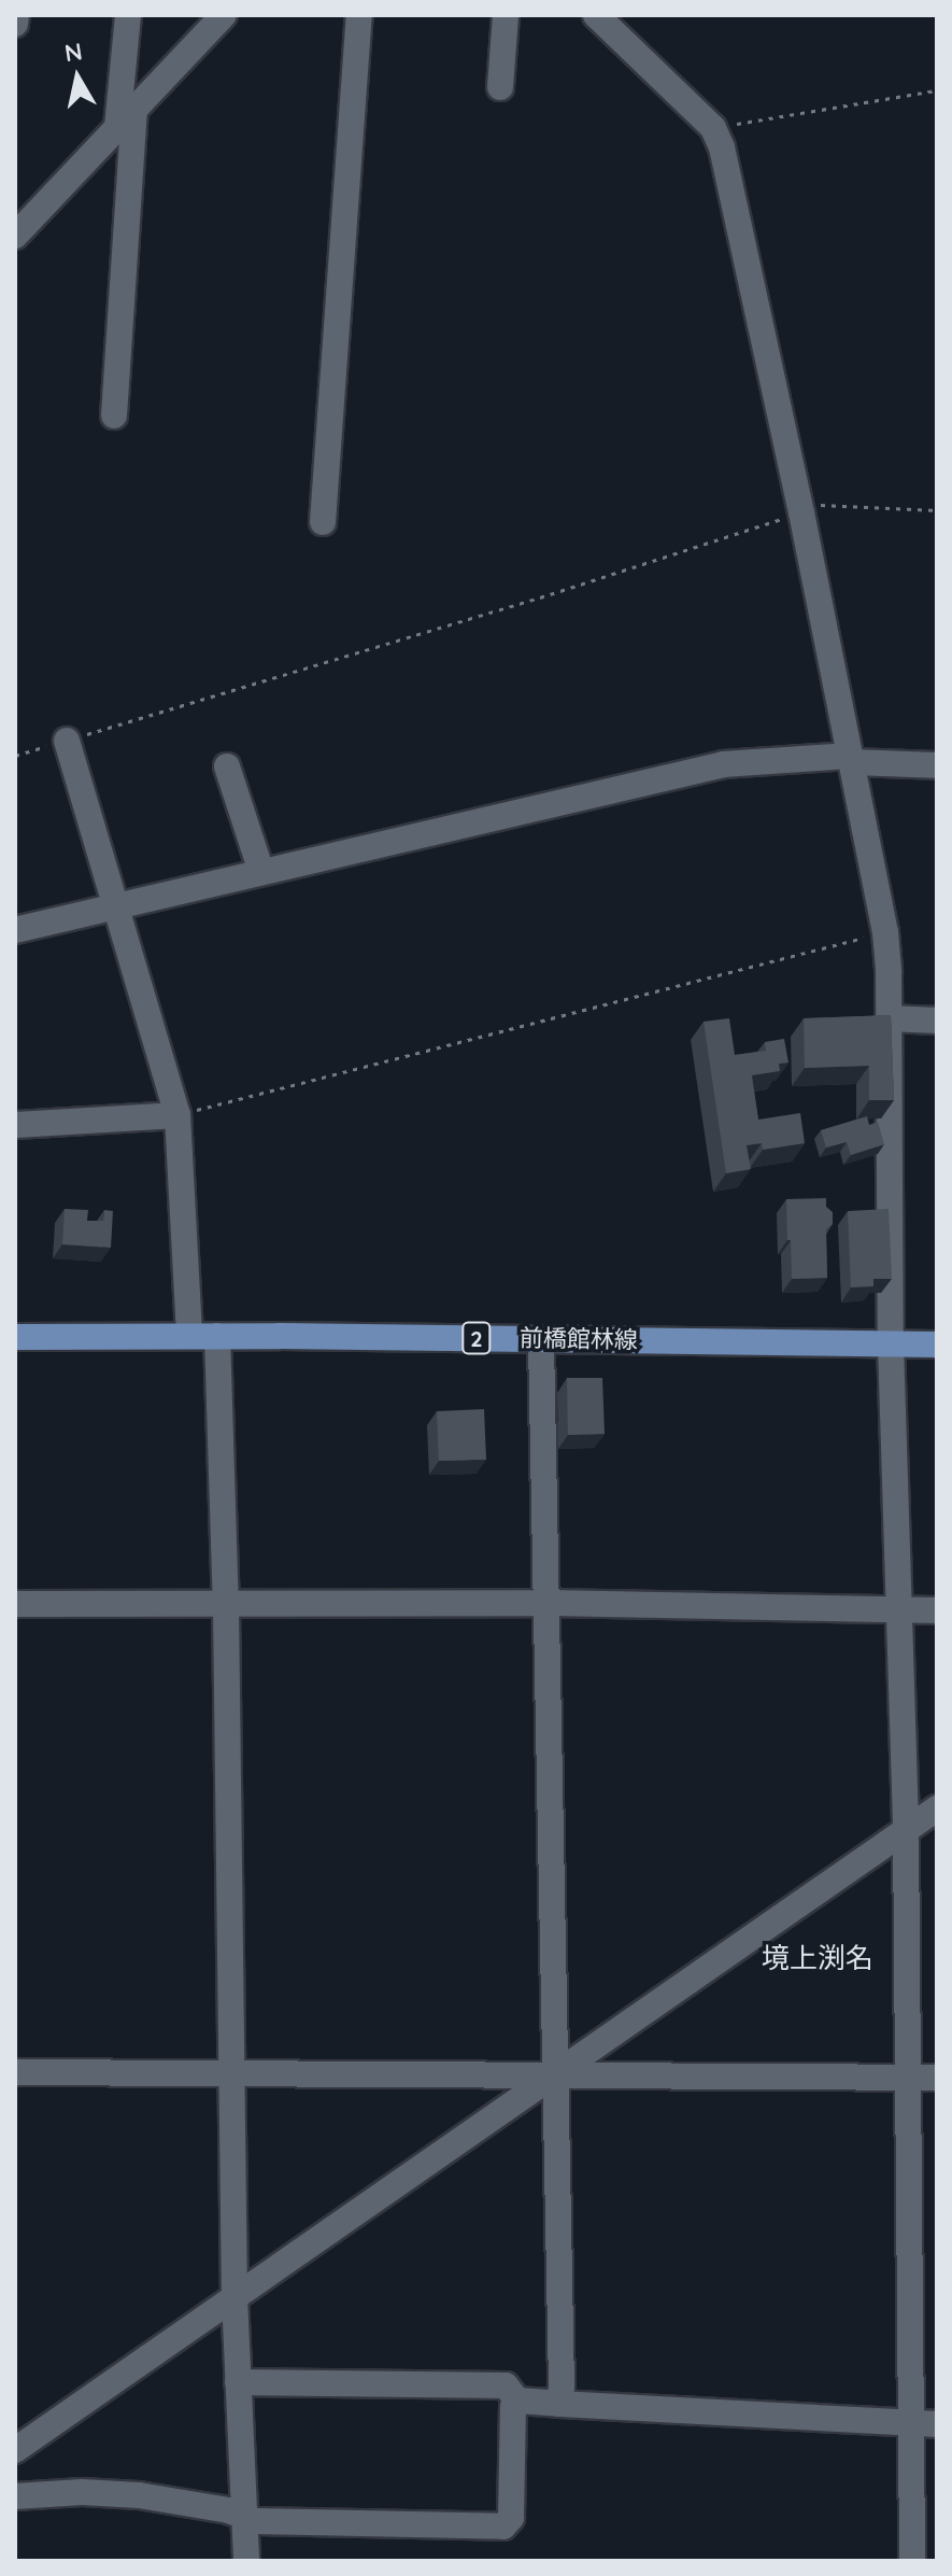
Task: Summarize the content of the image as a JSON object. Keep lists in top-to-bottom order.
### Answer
{
  "streets": {
    "main road": ["2", "前橋館林線"]
  },
  "districts": ["境上渕名"],
  "north": "top"
}
